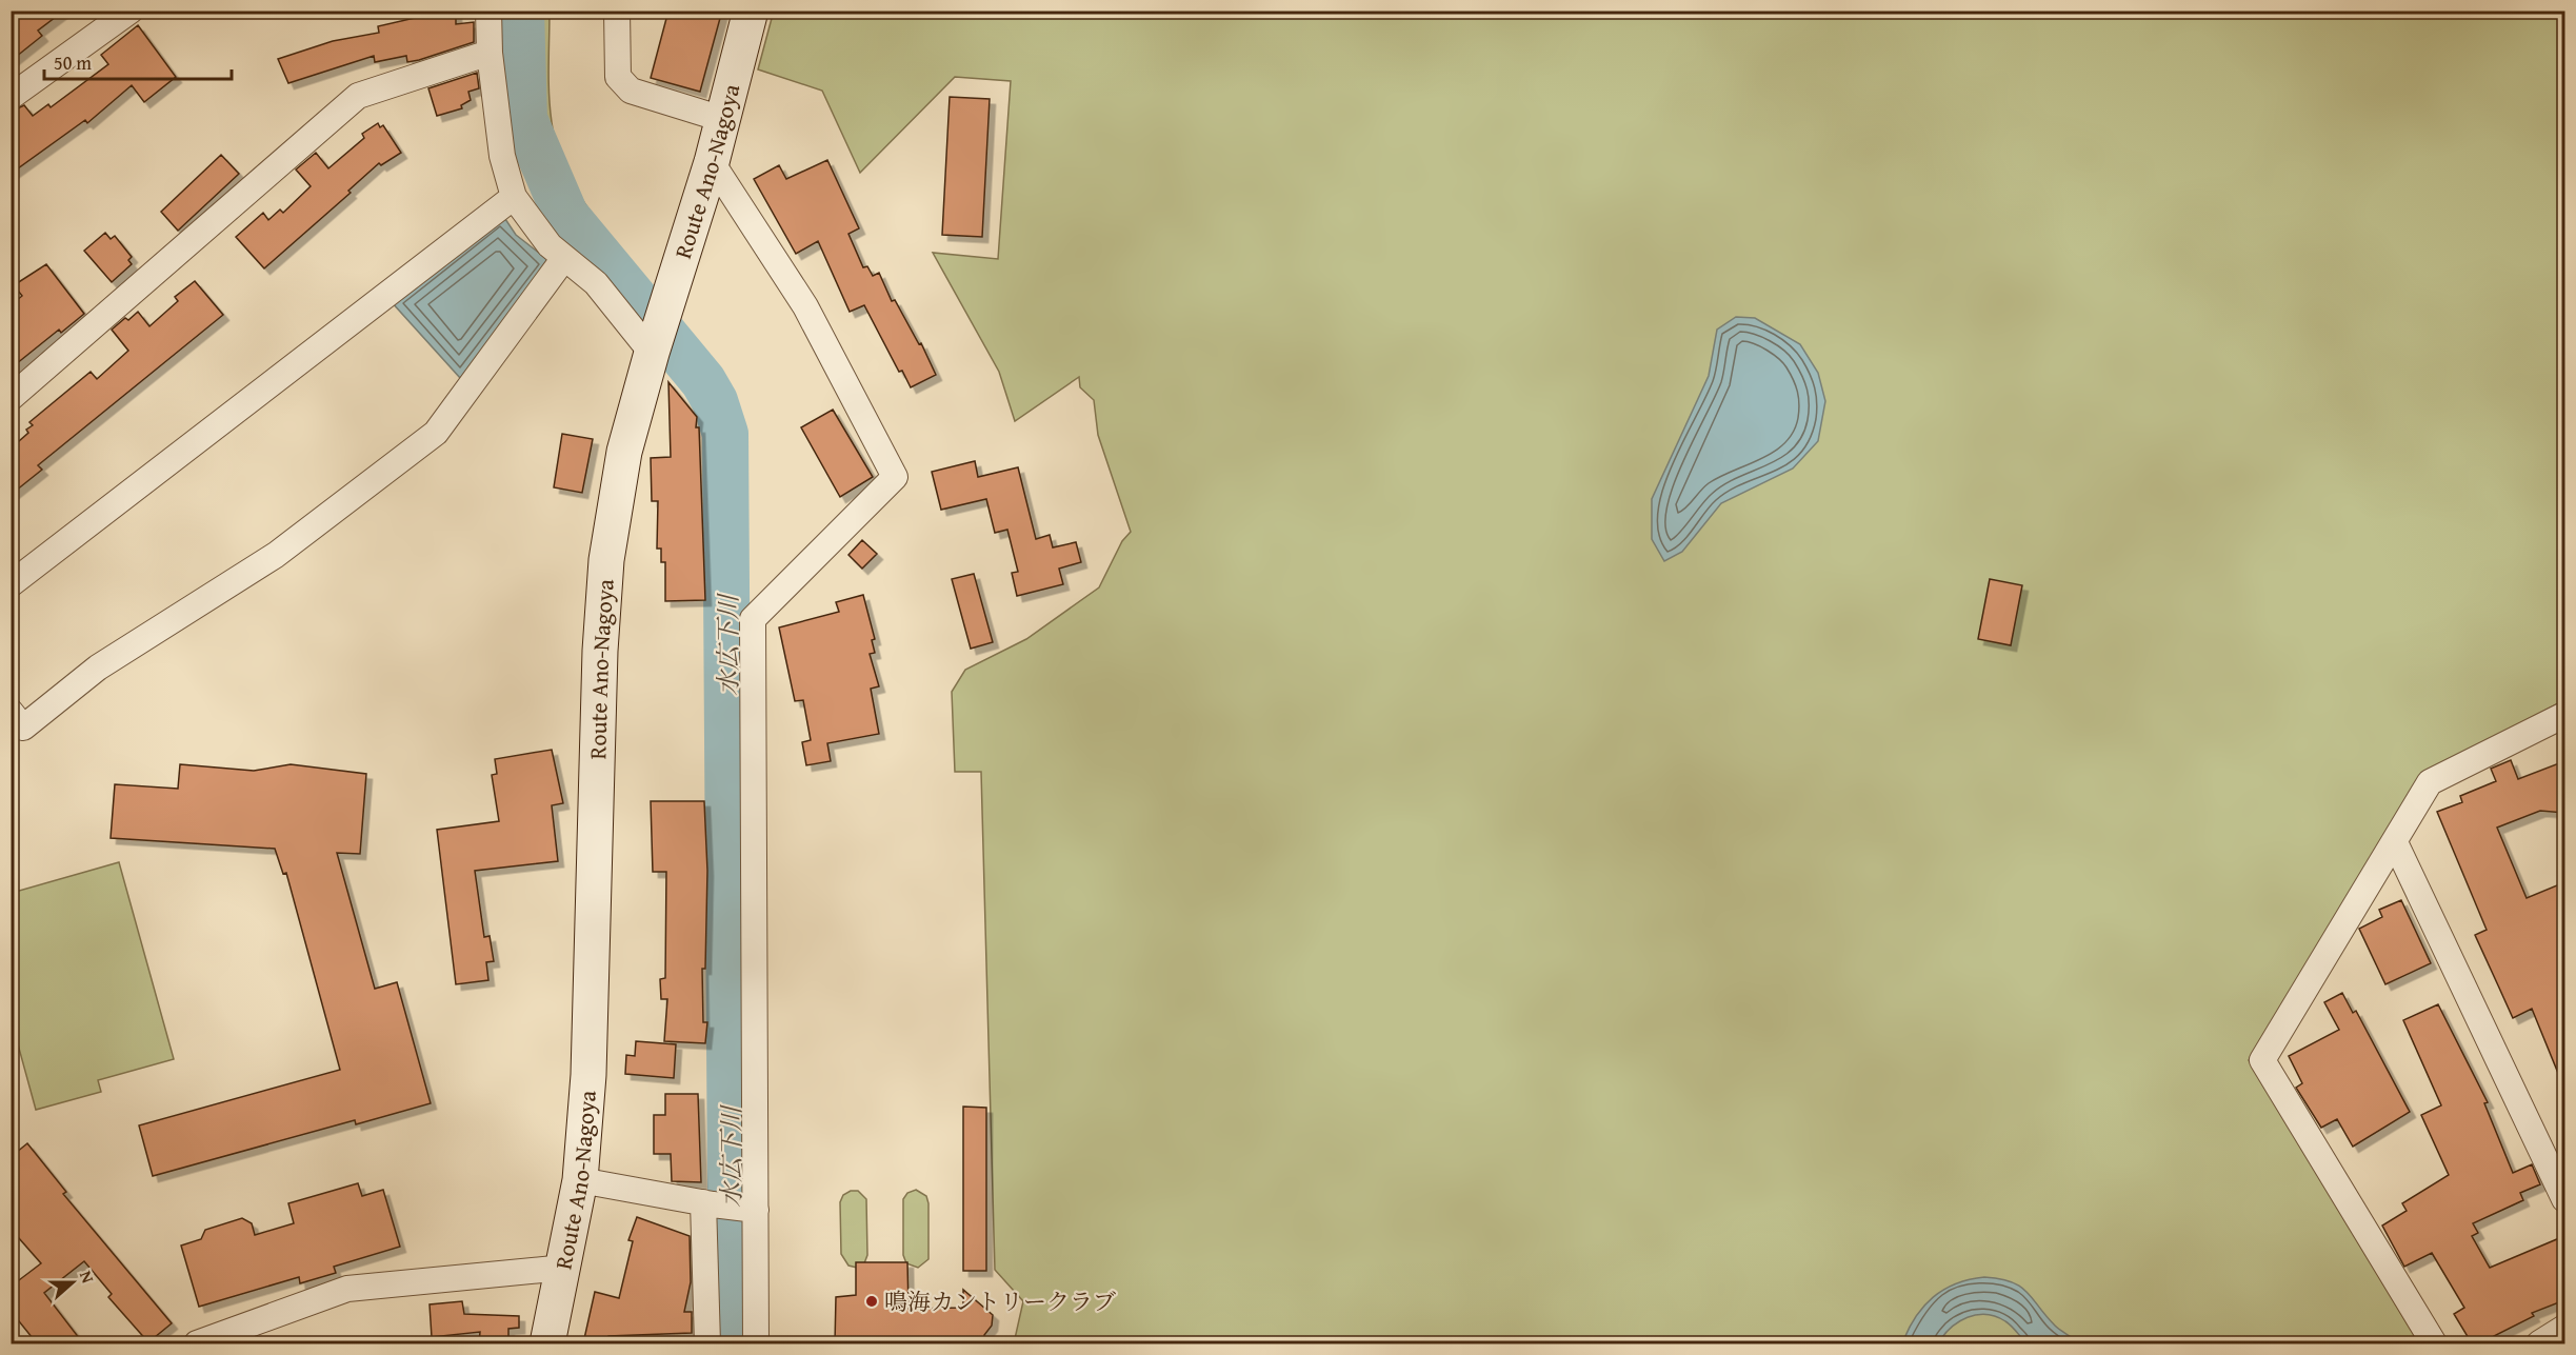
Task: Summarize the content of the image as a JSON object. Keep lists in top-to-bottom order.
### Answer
{
  "streets": {
    "main road": ["Route Ano-Nagoya"]
  },
  "water": ["水広下川"],
  "places": ["鳴海カントリークラブ"],
  "scale_bar": "50 m",
  "north": "right"
}
